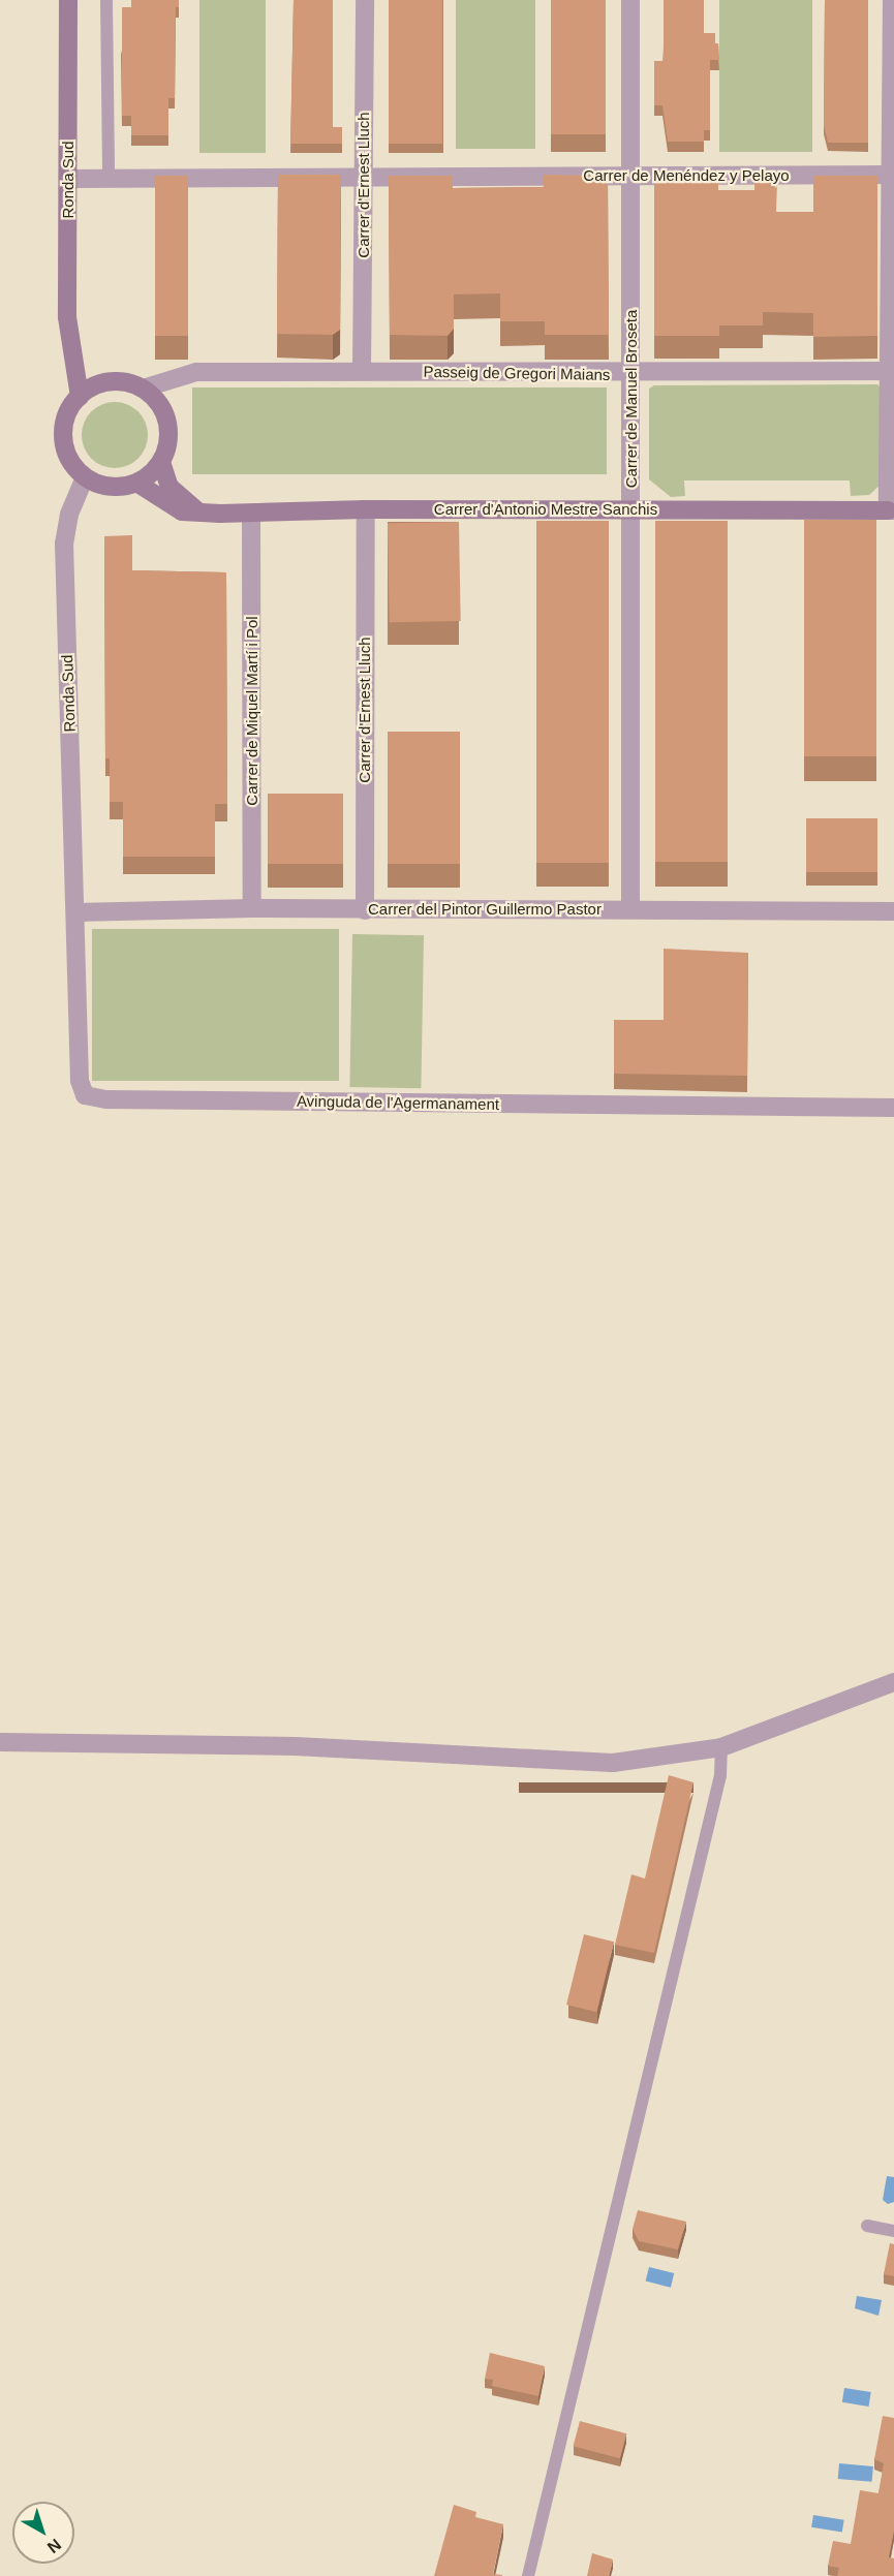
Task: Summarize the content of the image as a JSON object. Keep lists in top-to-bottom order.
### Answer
{
  "streets": {
    "street": [
      "Carrer de Menéndez y Pelayo",
      "Ronda Sud",
      "Carrer d'Ernest Lluch",
      "Passeig de Gregori Maians",
      "Carrer de Manuel Broseta",
      "Carrer d'Antonio Mestre Sanchis",
      "Carrer de Miquel Martí i Pol",
      "Carrer del Pintor Guillermo Pastor",
      "Avinguda de l'Agermanament"
    ]
  },
  "crossings": [
    ["Carrer de Menéndez y Pelayo", "Ronda Sud"],
    ["Carrer de Menéndez y Pelayo", "Carrer d'Ernest Lluch"],
    ["Carrer de Menéndez y Pelayo", "Carrer de Manuel Broseta"],
    ["Ronda Sud", "Passeig de Gregori Maians"],
    ["Ronda Sud", "Carrer d'Antonio Mestre Sanchis"],
    ["Ronda Sud", "Carrer del Pintor Guillermo Pastor"],
    ["Ronda Sud", "Avinguda de l'Agermanament"],
    ["Carrer d'Ernest Lluch", "Passeig de Gregori Maians"],
    ["Carrer d'Ernest Lluch", "Carrer d'Antonio Mestre Sanchis"],
    ["Carrer d'Ernest Lluch", "Carrer del Pintor Guillermo Pastor"],
    ["Passeig de Gregori Maians", "Carrer de Manuel Broseta"],
    ["Passeig de Gregori Maians", "Carrer d'Antonio Mestre Sanchis"],
    ["Carrer de Manuel Broseta", "Carrer d'Antonio Mestre Sanchis"],
    ["Carrer de Manuel Broseta", "Carrer del Pintor Guillermo Pastor"],
    ["Carrer d'Antonio Mestre Sanchis", "Carrer de Miquel Martí i Pol"],
    ["Carrer de Miquel Martí i Pol", "Carrer del Pintor Guillermo Pastor"],
    ["Carrer del Pintor Guillermo Pastor", "Avinguda de l'Agermanament"]
  ],
  "north": "bottom right"
}
